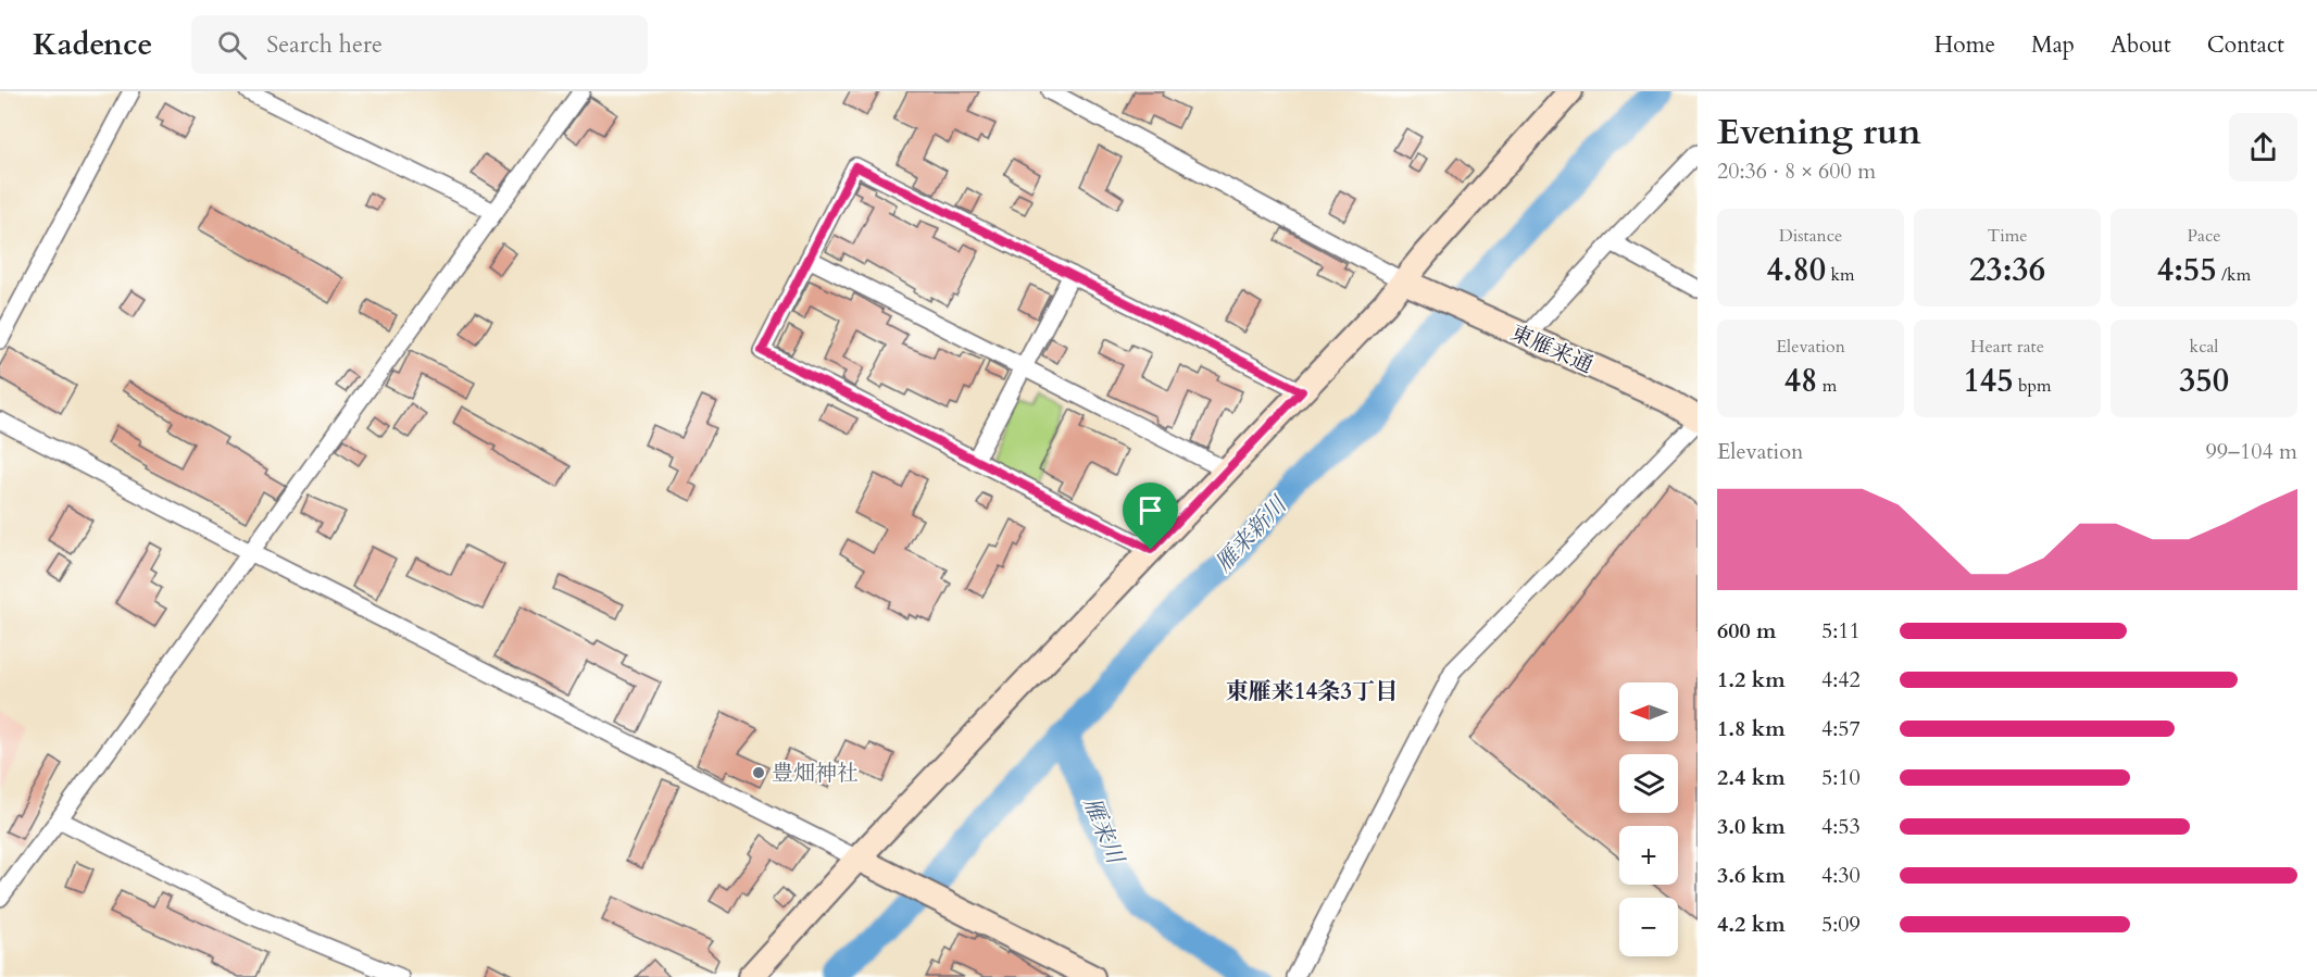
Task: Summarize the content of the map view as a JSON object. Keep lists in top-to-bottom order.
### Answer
{
  "streets": {
    "street": ["東雁来通"]
  },
  "districts": ["東雁来14条3丁目"],
  "water": ["雁来新川", "雁来川"],
  "places": ["豊畑神社"],
  "north": "left",
  "page": {
    "header": "Kadence",
    "search": "Search here",
    "nav": [
      "Home",
      "Map",
      "About",
      "Contact"
    ],
    "heading": ["Evening run", "20:36 · 8 × 600 m"],
    "stats": [
      ["Distance", "4.80 km"],
      ["Time", "23:36"],
      ["Pace", "4:55 /km"],
      ["Elevation", "48 m"],
      ["Heart rate", "145 bpm"],
      ["kcal", "350"]
    ],
    "chart": ["Elevation", "99–104 m"],
    "list": [
      {
        "name": "600 m",
        "note": "5:11"
      },
      {
        "name": "1.2 km",
        "note": "4:42"
      },
      {
        "name": "1.8 km",
        "note": "4:57"
      },
      {
        "name": "2.4 km",
        "note": "5:10"
      },
      {
        "name": "3.0 km",
        "note": "4:53"
      },
      {
        "name": "3.6 km",
        "note": "4:30"
      },
      {
        "name": "4.2 km",
        "note": "5:09"
      }
    ],
    "map_buttons": ["+", "−"]
  }
}
